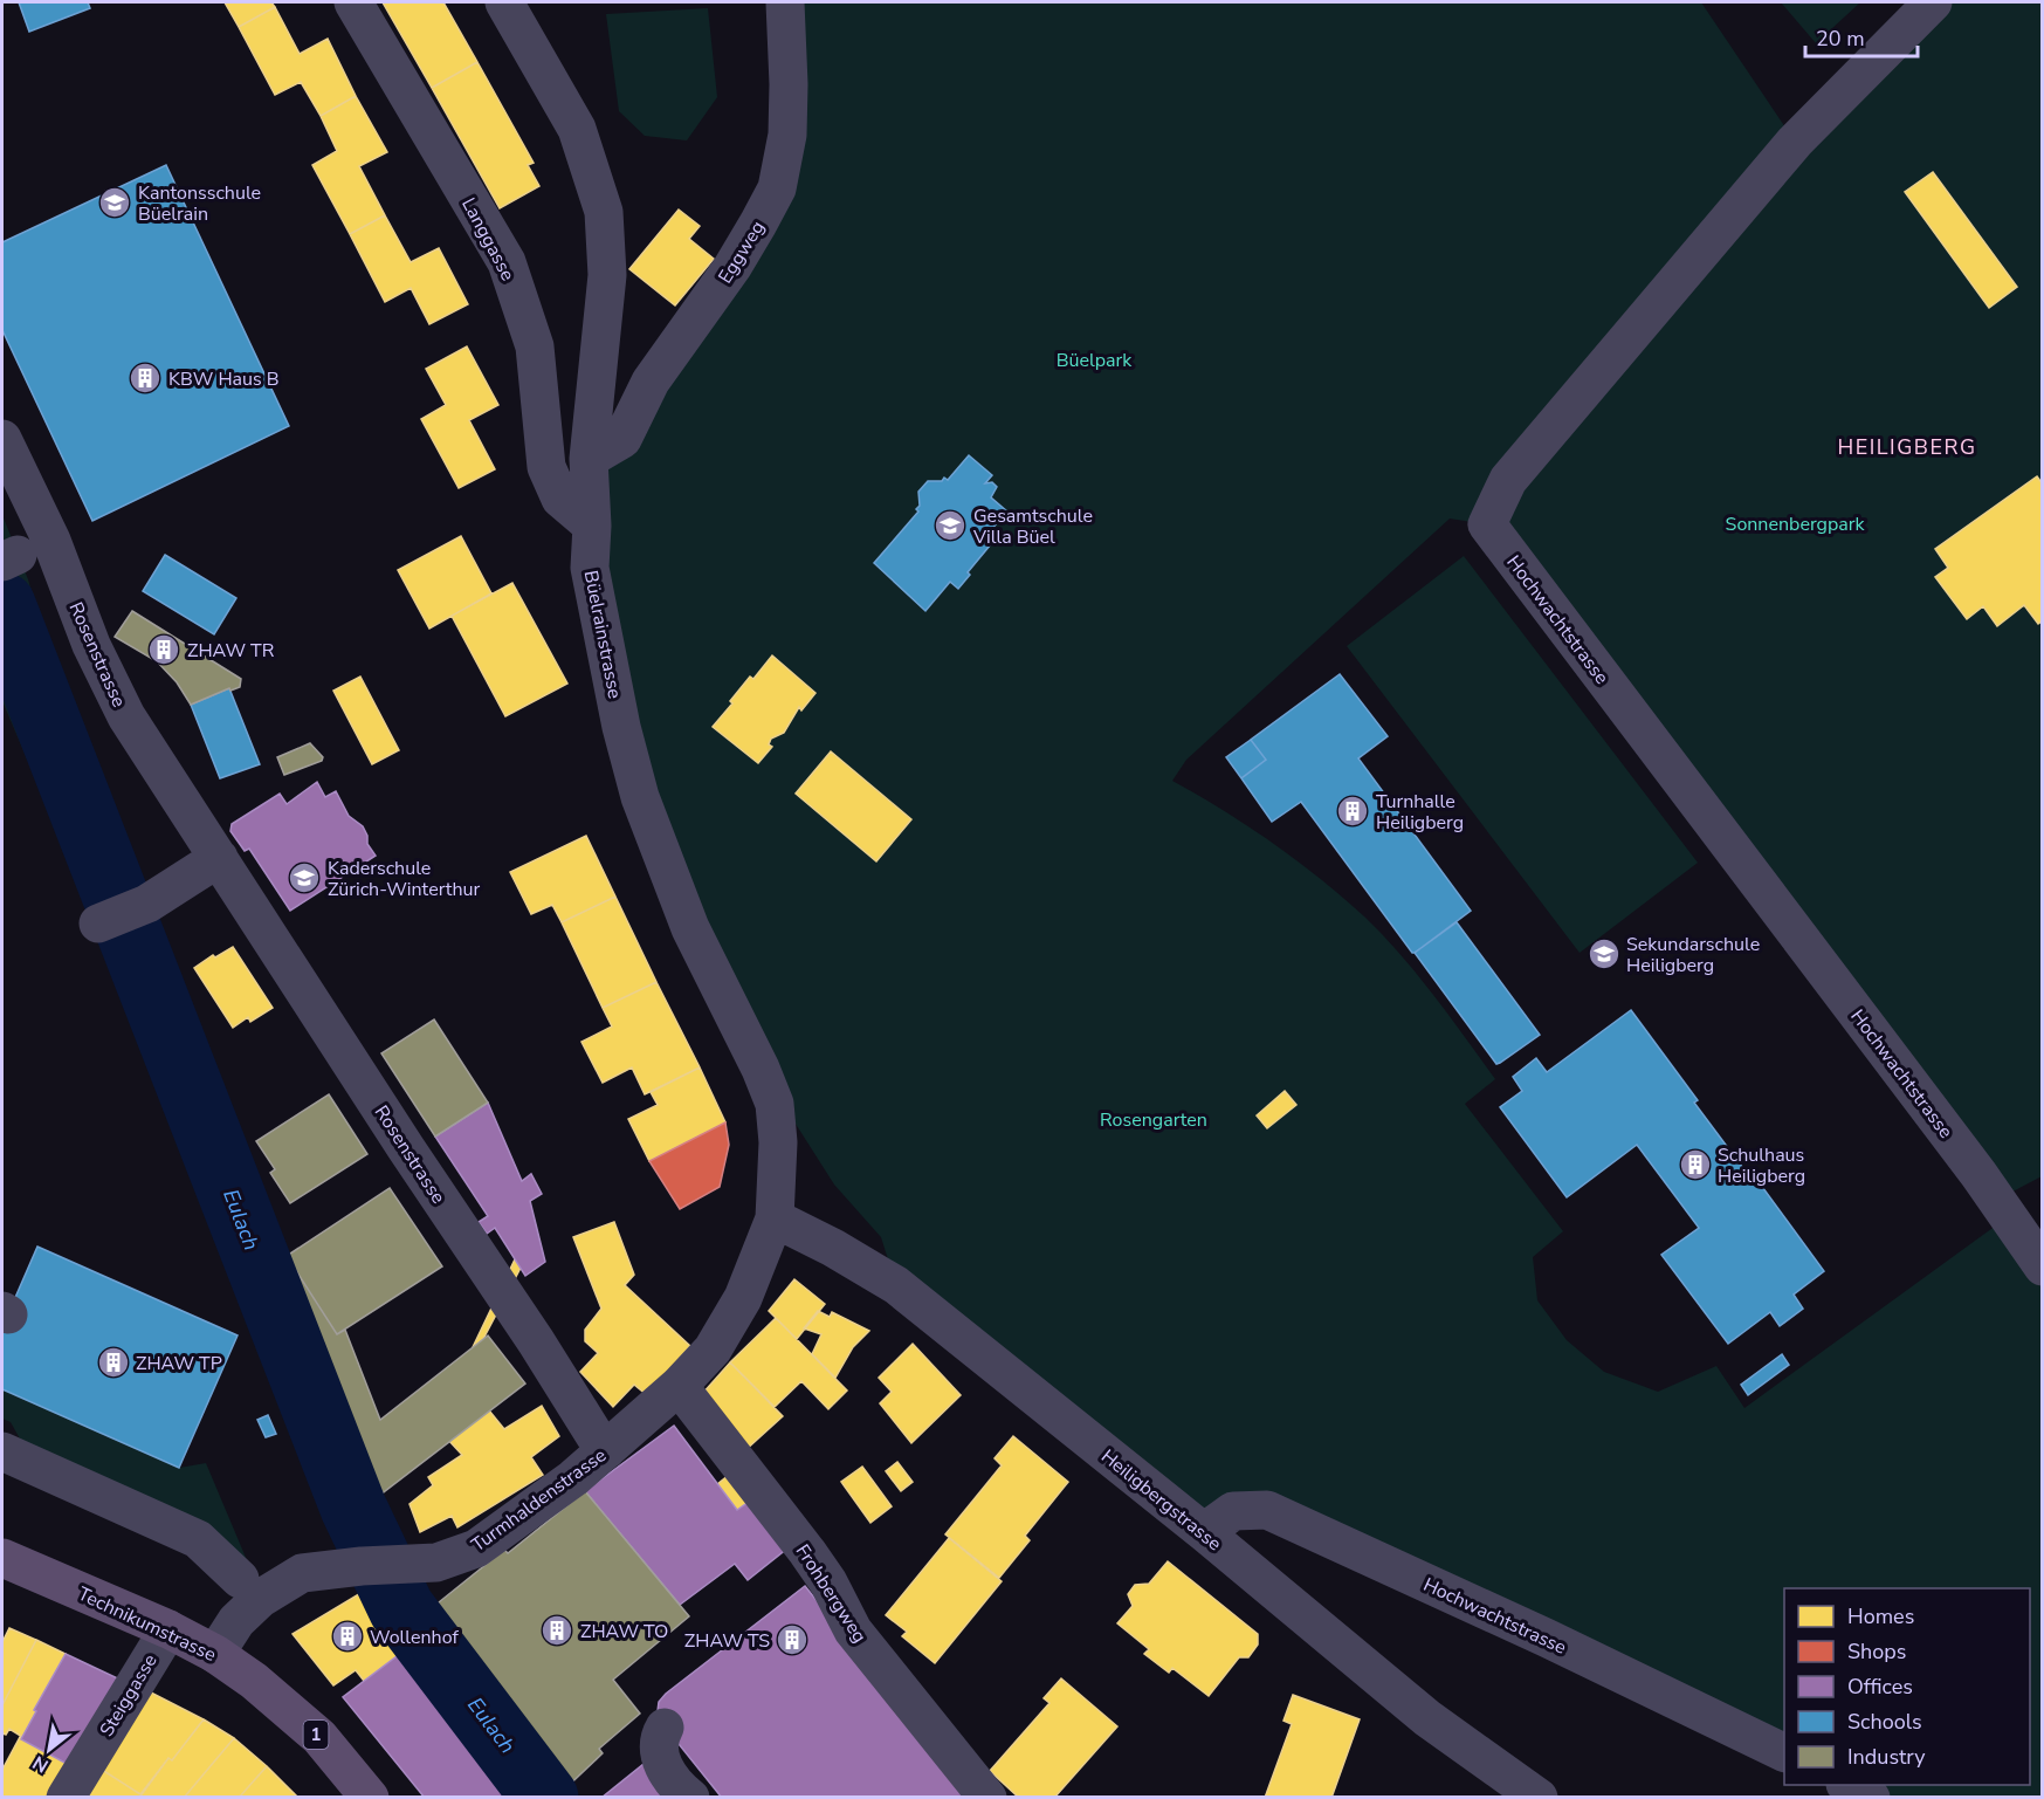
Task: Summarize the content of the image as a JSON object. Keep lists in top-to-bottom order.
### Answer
{
  "streets": {
    "main road": ["Technikumstrasse", "1"],
    "street": [
      "Langgasse",
      "Eggweg",
      "Hochwachtstrasse",
      "Büelrainstrasse",
      "Rosenstrasse",
      "Turmhaldenstrasse",
      "Heiligbergstrasse",
      "Frohbergweg",
      "Steiggasse"
    ]
  },
  "crossings": [
    ["Langgasse", "Büelrainstrasse"],
    ["Eggweg", "Büelrainstrasse"],
    ["Hochwachtstrasse", "Heiligbergstrasse"],
    ["Büelrainstrasse", "Turmhaldenstrasse"],
    ["Büelrainstrasse", "Heiligbergstrasse"],
    ["Rosenstrasse", "Turmhaldenstrasse"],
    ["Turmhaldenstrasse", "Heiligbergstrasse"],
    ["Turmhaldenstrasse", "Frohbergweg"],
    ["Turmhaldenstrasse", "Technikumstrasse"],
    ["Technikumstrasse", "Steiggasse"]
  ],
  "districts": ["HEILIGBERG"],
  "water": ["Eulach"],
  "parks": ["Büelpark", "Sonnenbergpark", "Rosengarten"],
  "places": {
    "school or university": [
      "Kantonsschule Büelrain",
      "Gesamtschule Villa Büel",
      "Kaderschule Zürich-Winterthur",
      "Sekundarschule Heiligberg"
    ],
    "building": [
      "KBW Haus B",
      "ZHAW TR",
      "Turnhalle Heiligberg",
      "Schulhaus Heiligberg",
      "ZHAW TP",
      "ZHAW TO",
      "Wollenhof",
      "ZHAW TS"
    ]
  },
  "legend": [
    "Homes",
    "Shops",
    "Offices",
    "Schools",
    "Industry"
  ],
  "scale_bar": "20 m",
  "north": "bottom left"
}
